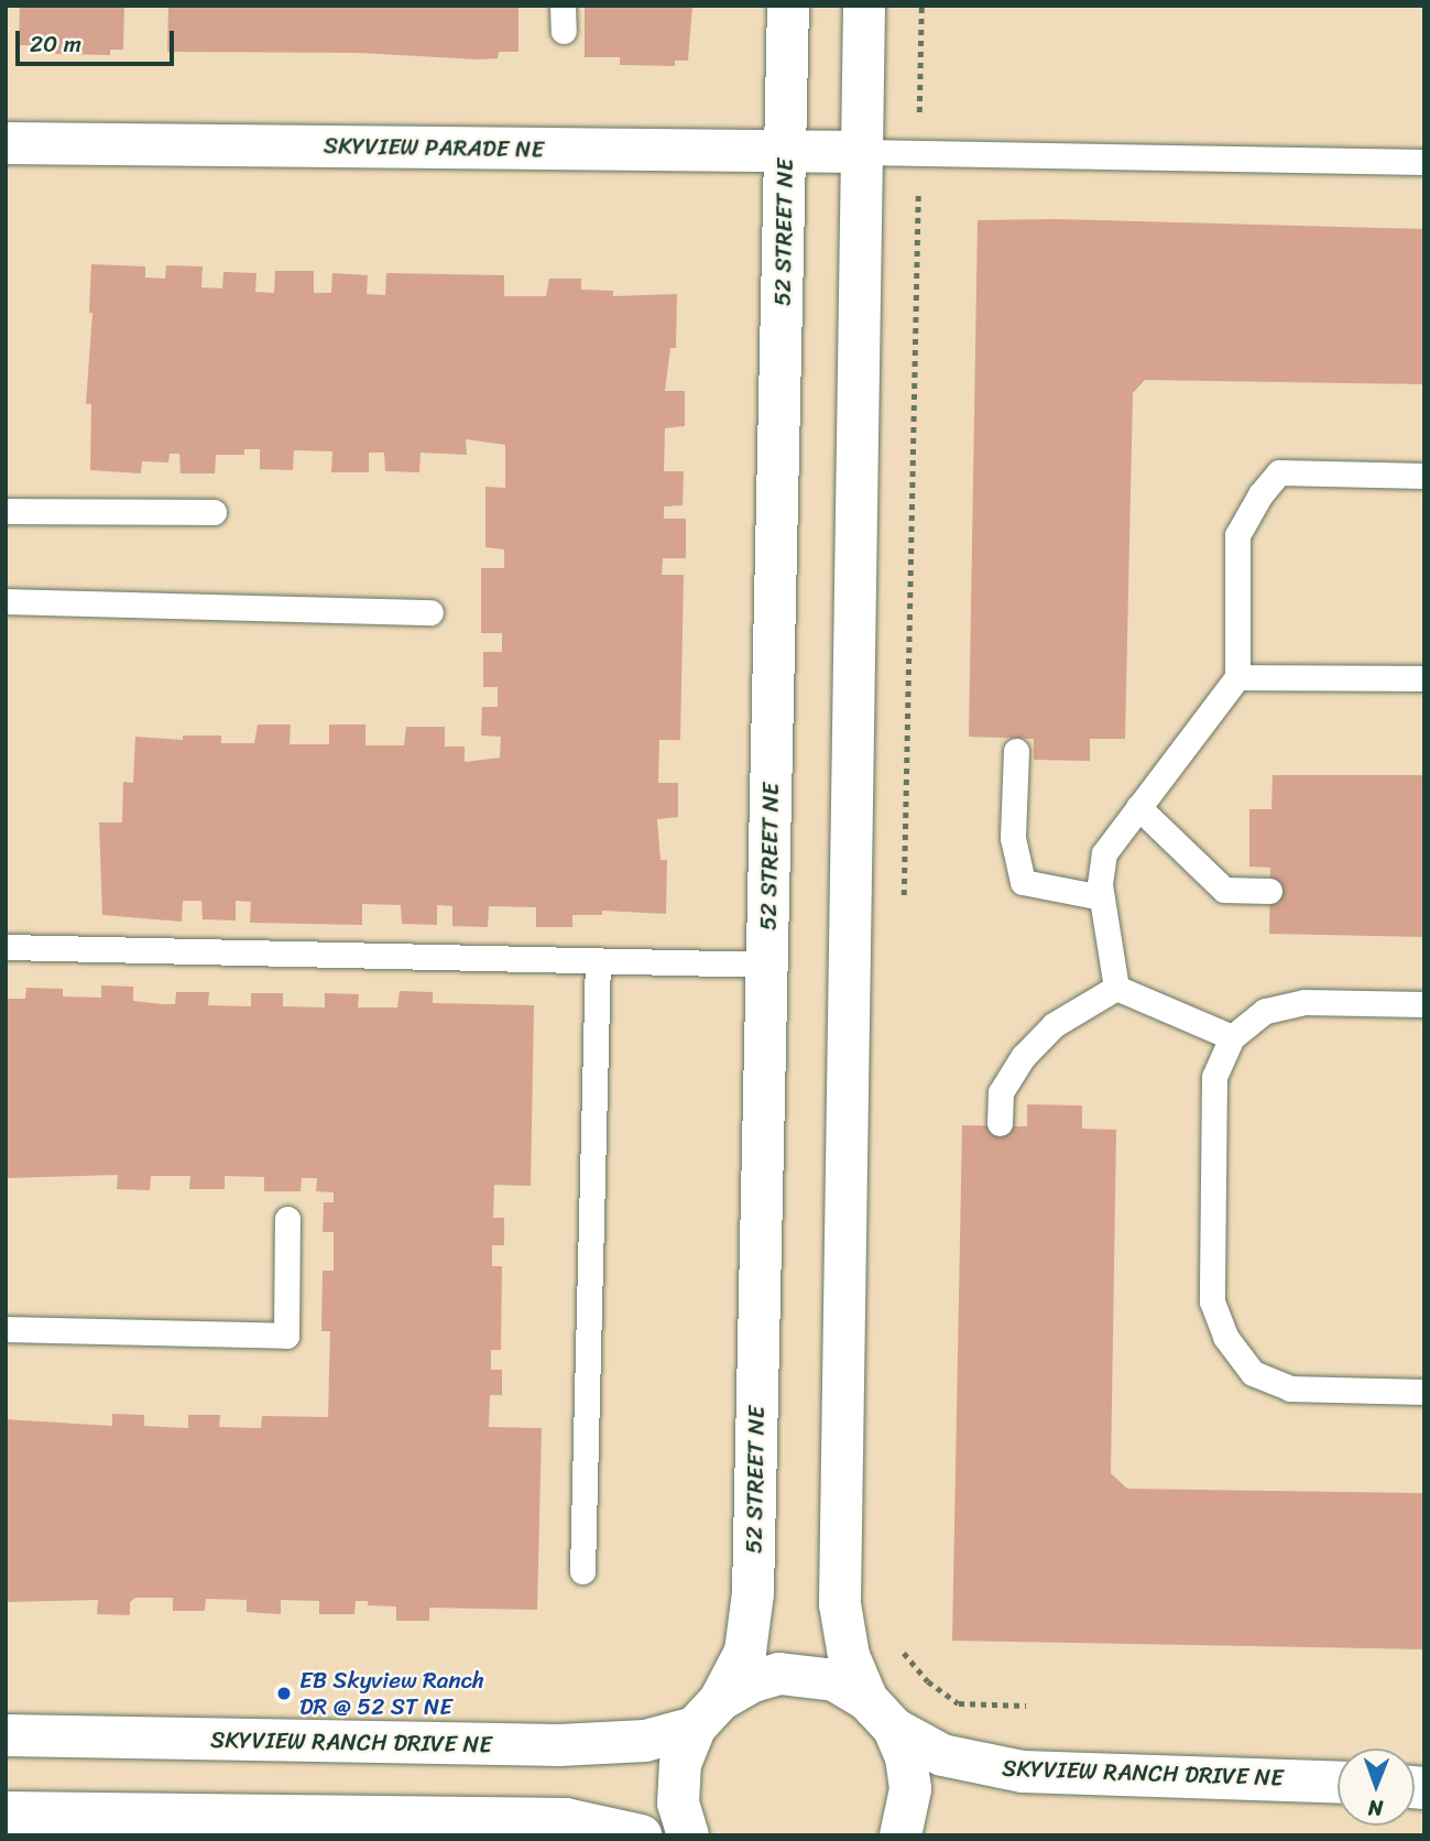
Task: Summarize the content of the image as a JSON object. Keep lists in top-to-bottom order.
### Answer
{
  "streets": {
    "street": ["SKYVIEW PARADE NE", "52 STREET NE", "SKYVIEW RANCH DRIVE NE"]
  },
  "crossings": [
    ["SKYVIEW PARADE NE", "52 STREET NE"],
    ["52 STREET NE", "SKYVIEW RANCH DRIVE NE"]
  ],
  "places": ["EB Skyview Ranch DR @ 52 ST NE"],
  "scale_bar": "20 m",
  "north": "bottom"
}
